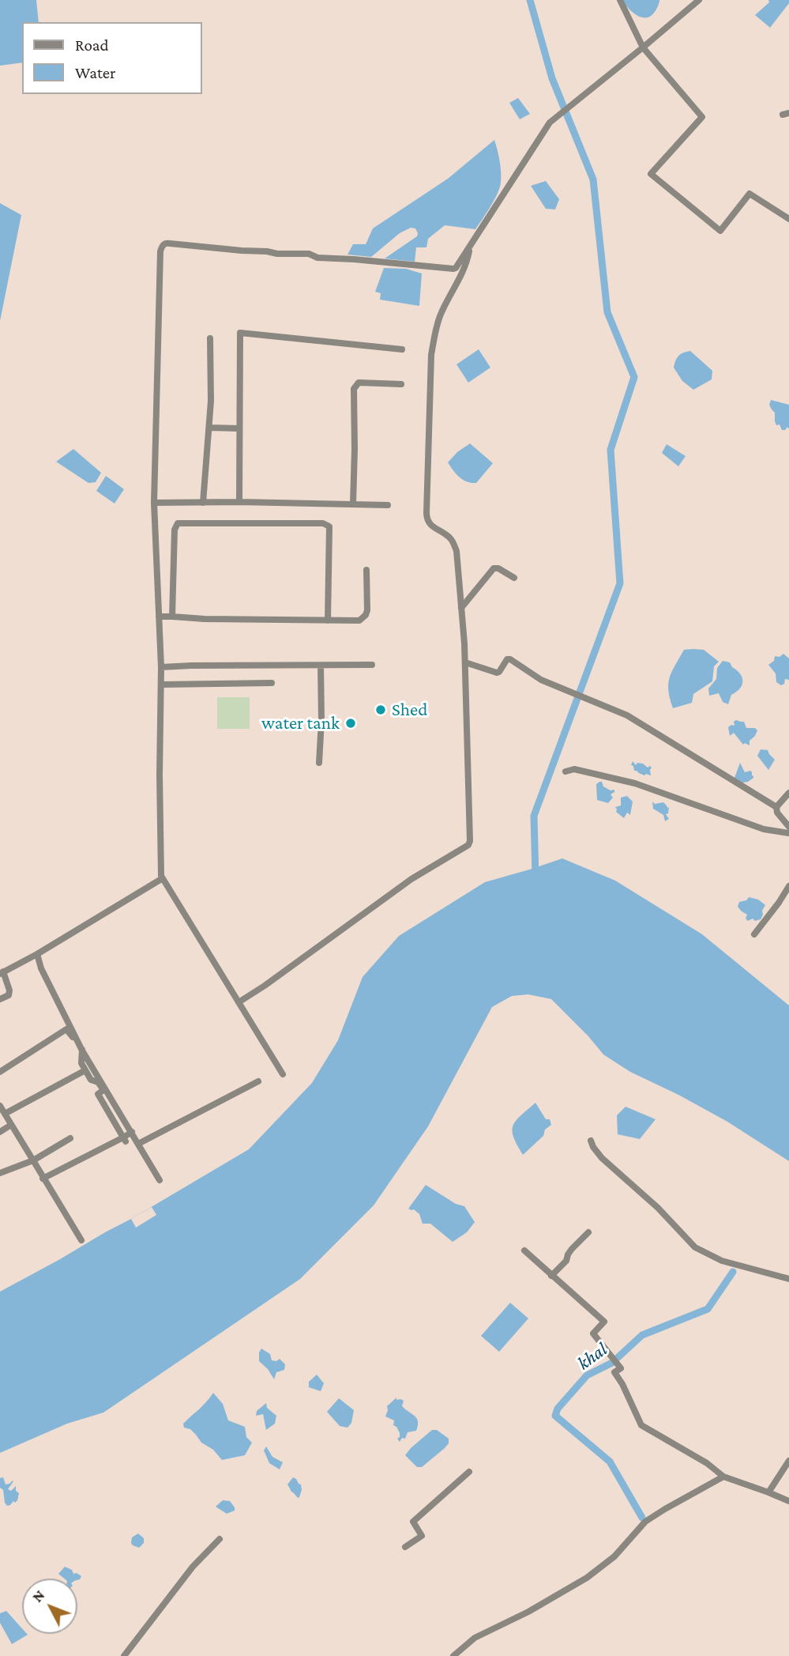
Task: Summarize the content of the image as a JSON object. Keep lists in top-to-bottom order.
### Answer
{
  "water": ["khal"],
  "places": ["Shed", "water tank"],
  "legend": ["Road", "Water"],
  "north": "top left"
}
